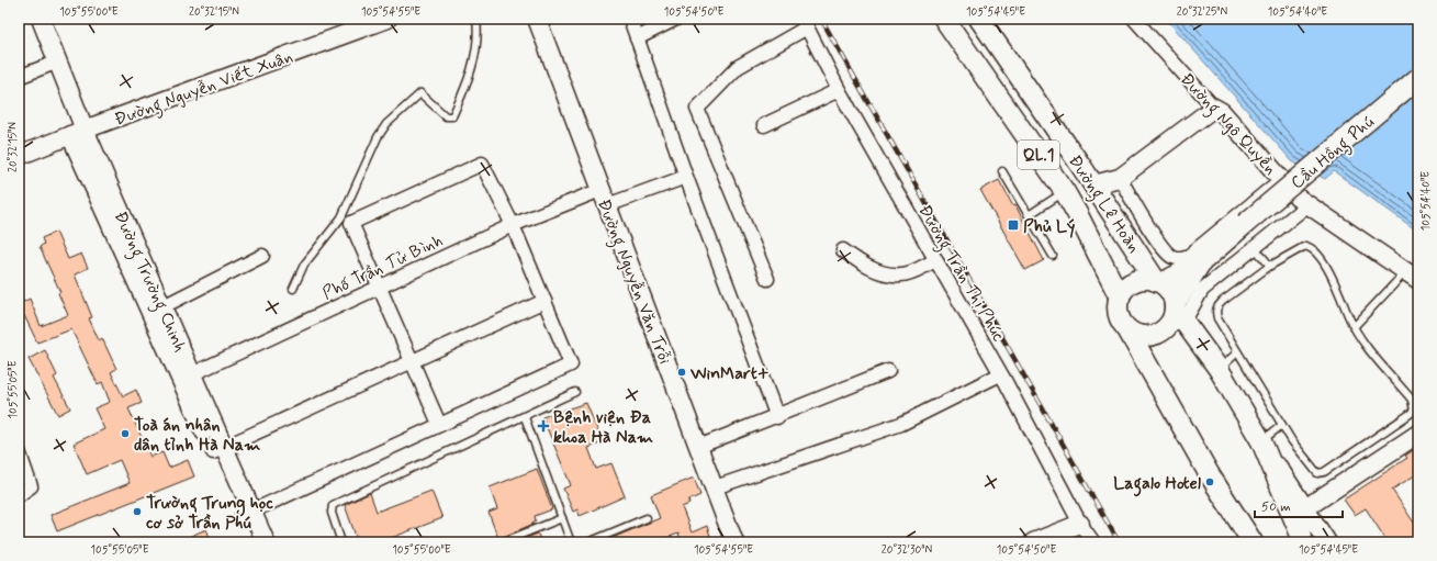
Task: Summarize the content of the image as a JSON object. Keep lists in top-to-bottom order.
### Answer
{
  "streets": {
    "main road": ["Cầu Hồng Phú", "QL.1", "Đường Lê Hoàn"],
    "street": [
      "Đường Nguyễn Viết Xuân",
      "Đường Ngô Quyền",
      "Phố Trần Tử Bình",
      "Đường Trần Thị Phúc",
      "Đường Trường Chinh",
      "Đường Nguyễn Văn Trỗi"
    ]
  },
  "crossings": [
    ["Đường Nguyễn Viết Xuân", "Đường Trường Chinh"],
    ["Phố Trần Tử Bình", "Đường Trường Chinh"],
    ["Phố Trần Tử Bình", "Đường Nguyễn Văn Trỗi"]
  ],
  "places": {
    "transit": ["Phủ Lý"],
    "other": [
      "WinMart+",
      "Toà án nhân dân tỉnh Hà Nam",
      "Lagalo Hotel",
      "Trường Trung học cơ sở Trần Phú"
    ],
    "health": ["Bệnh viện Đa khoa Hà Nam"]
  },
  "scale_bar": "50 m",
  "coordinates": [
    "105°55'00\"E",
    "20°32'15\"N",
    "105°54'55\"E",
    "105°54'50\"E",
    "105°54'45\"E",
    "20°32'25\"N",
    "105°54'40\"E",
    "105°55'05\"E",
    "20°32'30\"N"
  ]
}
